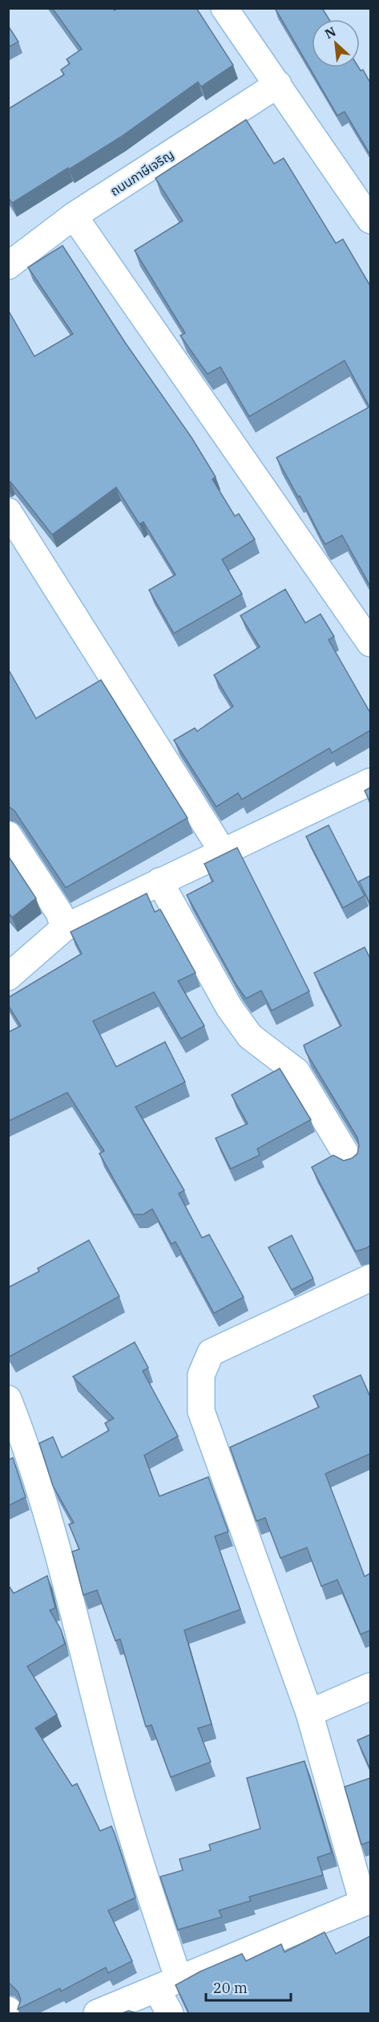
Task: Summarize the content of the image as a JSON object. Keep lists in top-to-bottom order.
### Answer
{
  "streets": {
    "street": ["ถนนภาษีเจริญ"]
  },
  "scale_bar": "20 m",
  "north": "top left"
}
